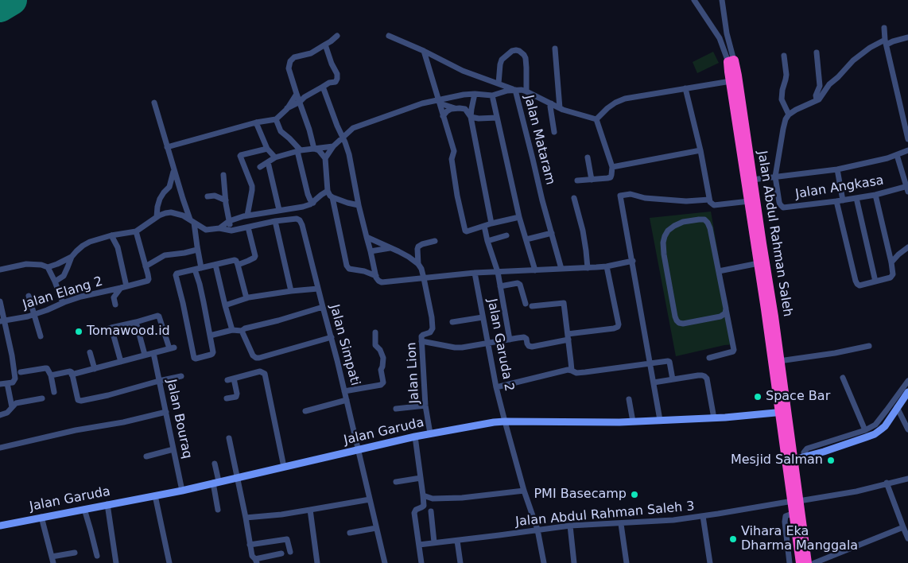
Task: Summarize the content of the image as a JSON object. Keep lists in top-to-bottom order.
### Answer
{
  "streets": {
    "highway": ["Jalan Abdul Rahman Saleh"],
    "street": [
      "Jalan Mataram",
      "Jalan Angkasa",
      "Jalan Elang 2",
      "Jalan Simpati",
      "Jalan Garuda 2",
      "Jalan Lion",
      "Jalan Bouraq",
      "Jalan Garuda",
      "Jalan Abdul Rahman Saleh 3"
    ]
  },
  "crossings": [
    ["Jalan Angkasa", "Jalan Abdul Rahman Saleh"],
    ["Jalan Abdul Rahman Saleh", "Jalan Garuda"],
    ["Jalan Abdul Rahman Saleh", "Jalan Abdul Rahman Saleh 3"],
    ["Jalan Simpati", "Jalan Garuda"],
    ["Jalan Garuda 2", "Jalan Garuda"],
    ["Jalan Garuda 2", "Jalan Abdul Rahman Saleh 3"],
    ["Jalan Lion", "Jalan Garuda"],
    ["Jalan Bouraq", "Jalan Garuda"]
  ],
  "places": [
    "Tomawood.id",
    "Space Bar",
    "Mesjid Salman",
    "PMI Basecamp",
    "Vihara Eka Dharma Manggala"
  ]
}
